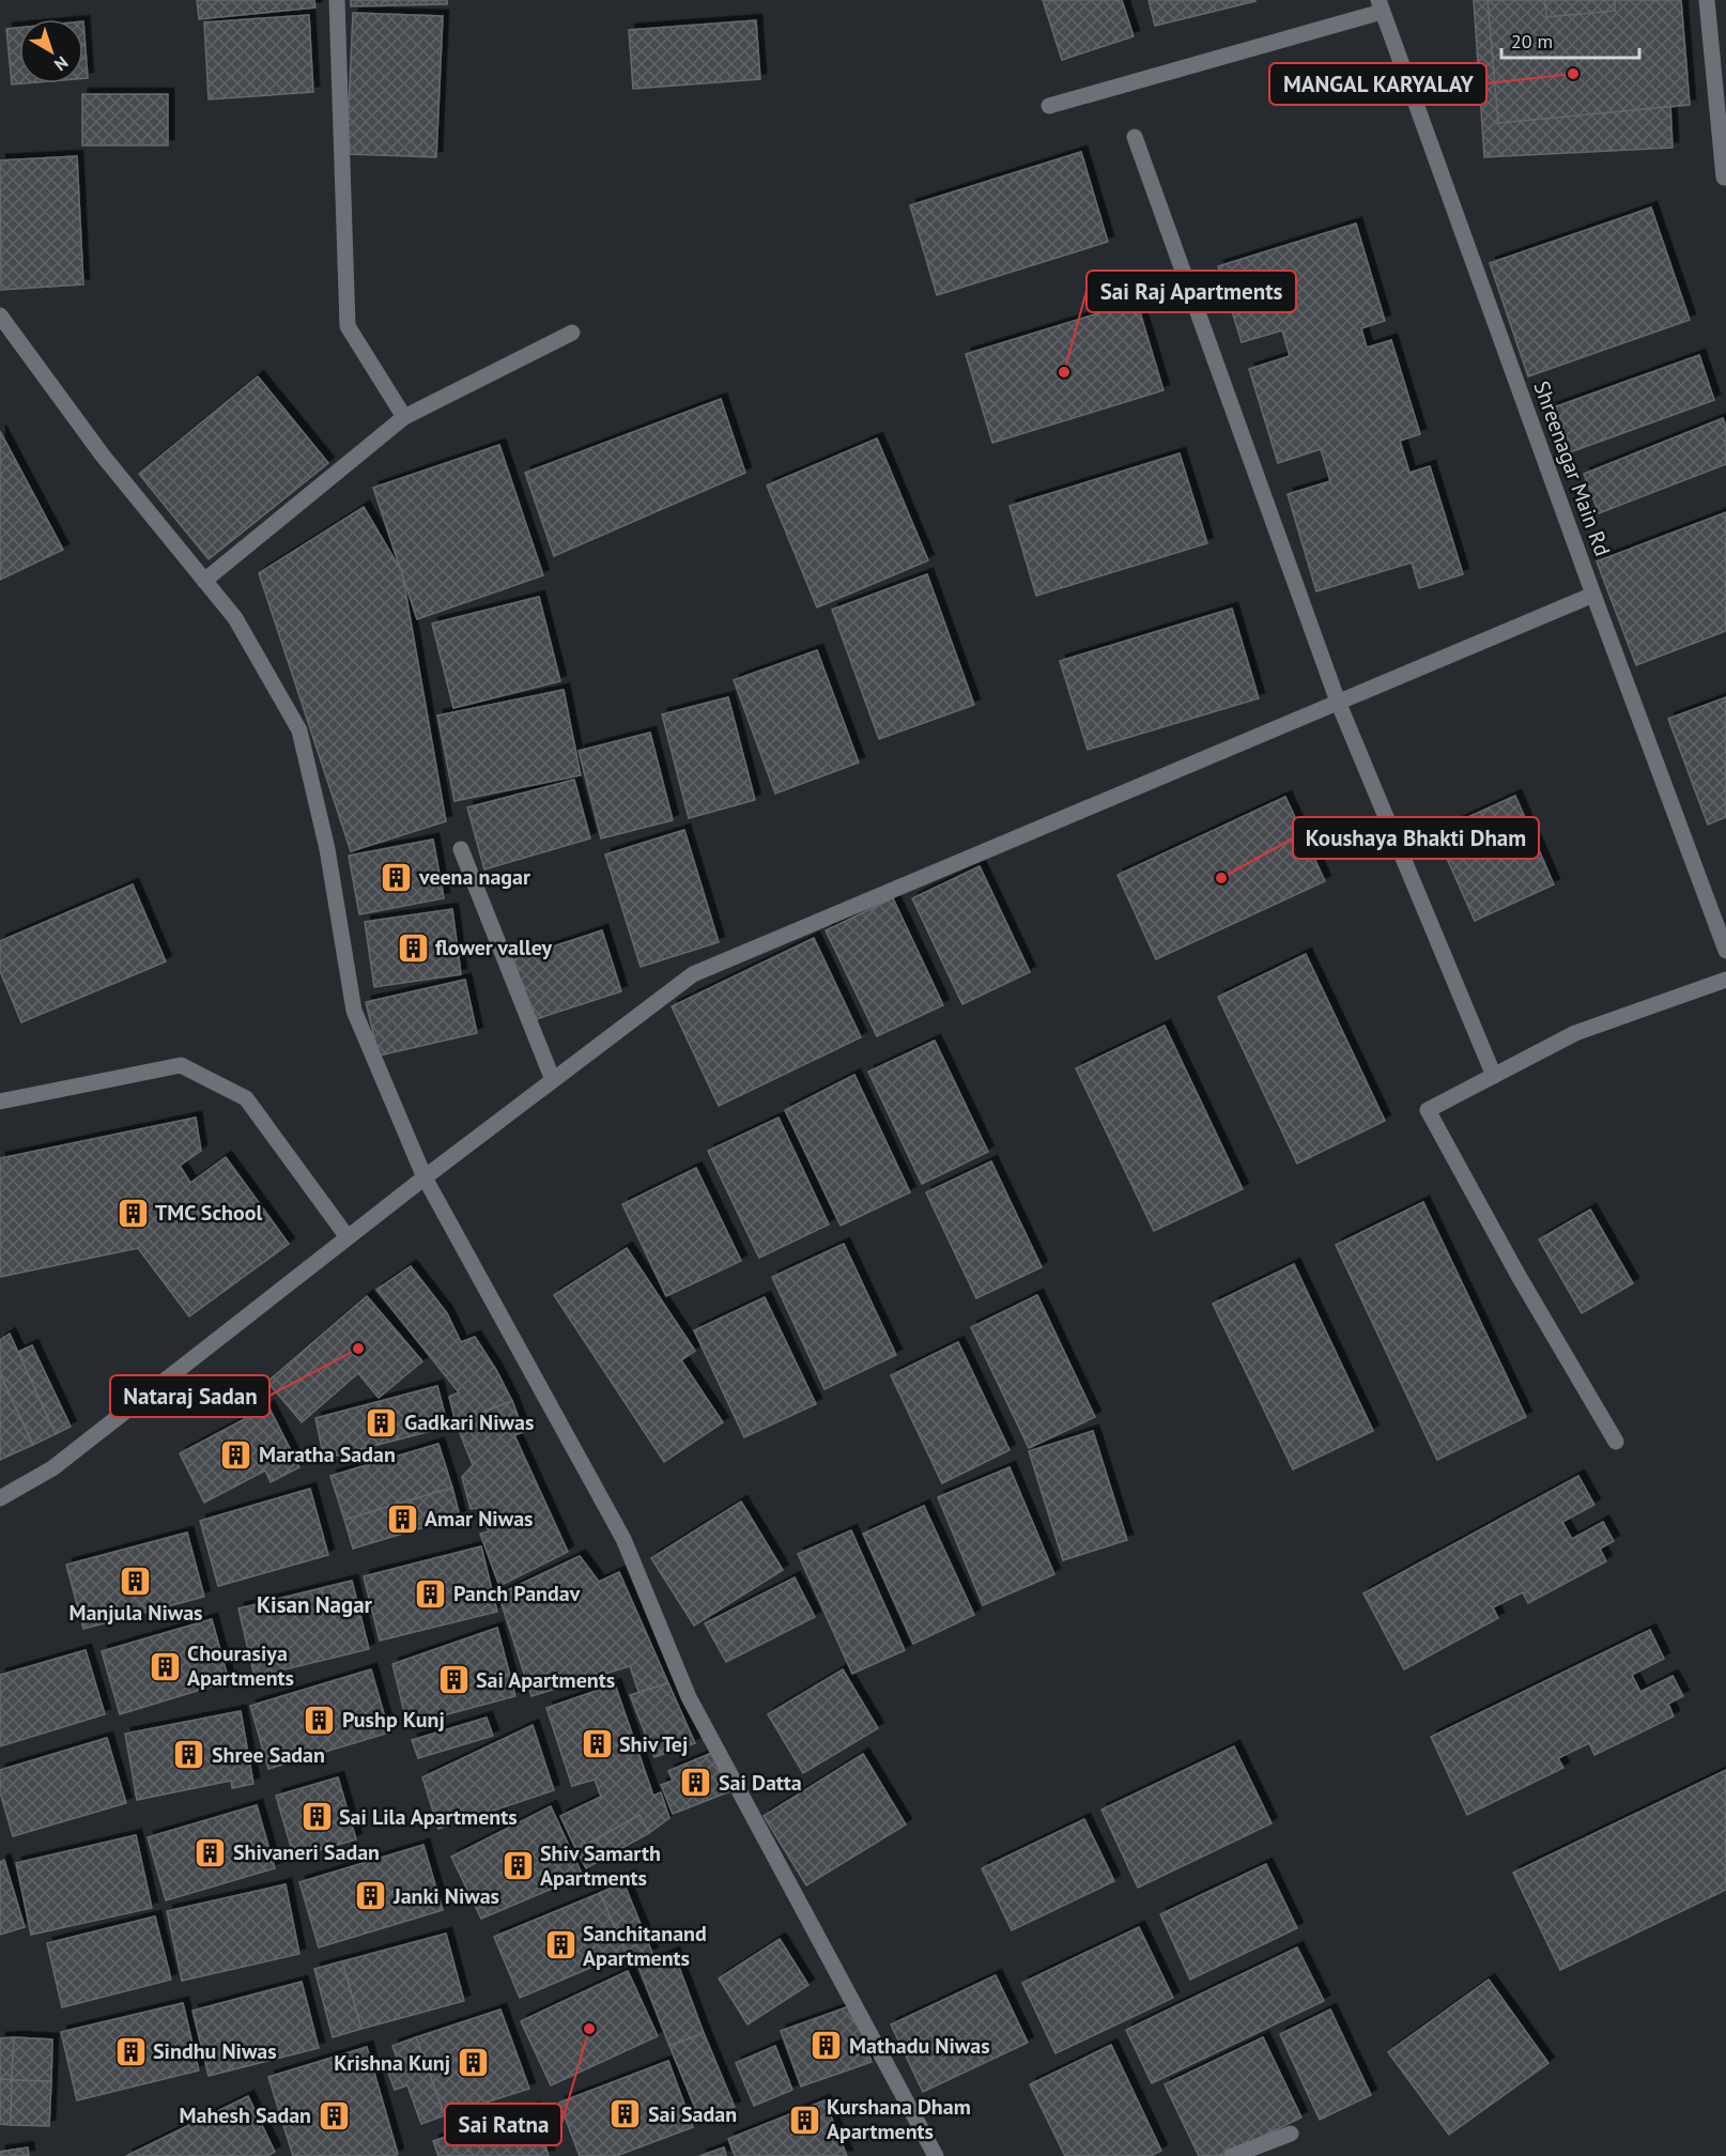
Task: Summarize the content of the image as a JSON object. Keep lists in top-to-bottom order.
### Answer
{
  "streets": {
    "street": ["Shreenagar Main Rd"]
  },
  "districts": ["Kisan Nagar"],
  "places": {
    "other": [
      "MANGAL KARYALAY",
      "Sai Raj Apartments",
      "Koushaya Bhakti Dham",
      "Nataraj Sadan",
      "Sai Ratna"
    ],
    "building": [
      "veena nagar",
      "flower valley",
      "TMC School",
      "Gadkari Niwas",
      "Maratha Sadan",
      "Amar Niwas",
      "Manjula Niwas",
      "Panch Pandav",
      "Chourasiya Apartments",
      "Sai Apartments",
      "Pushp Kunj",
      "Shiv Tej",
      "Shree Sadan",
      "Sai Datta",
      "Sai Lila Apartments",
      "Shivaneri Sadan",
      "Shiv Samarth Apartments",
      "Janki Niwas",
      "Sanchitanand Apartments",
      "Mathadu Niwas",
      "Sindhu Niwas",
      "Krishna Kunj",
      "Sai Sadan",
      "Mahesh Sadan",
      "Kurshana Dham Apartments"
    ]
  },
  "scale_bar": "20 m",
  "north": "bottom right"
}
